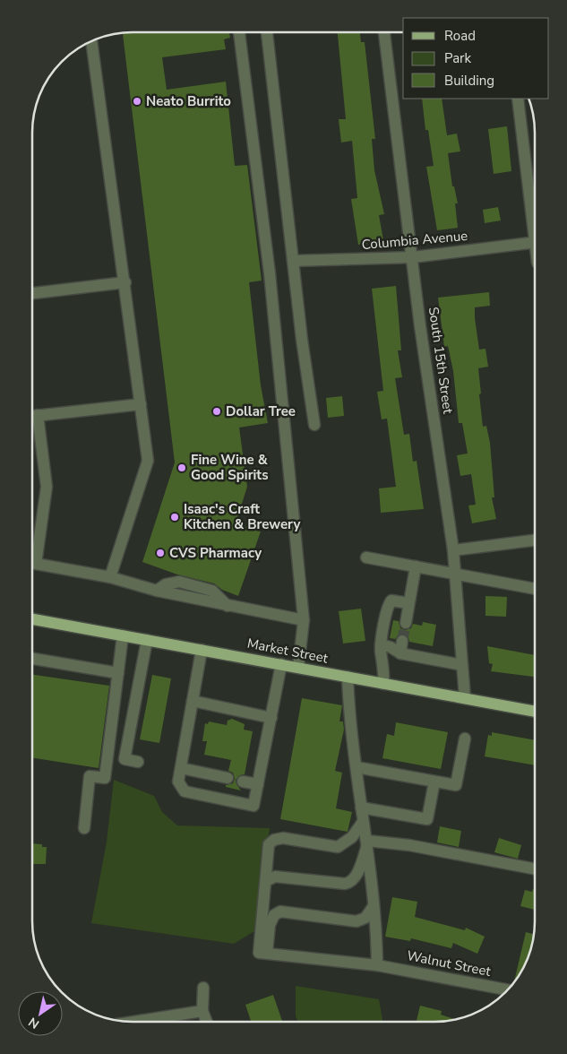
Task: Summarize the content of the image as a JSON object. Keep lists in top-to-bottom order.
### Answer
{
  "streets": {
    "main road": ["Market Street"],
    "street": ["Columbia Avenue", "South 15th Street", "Walnut Street"]
  },
  "crossings": [
    ["Columbia Avenue", "South 15th Street"],
    ["South 15th Street", "Market Street"]
  ],
  "places": [
    "Neato Burrito",
    "Dollar Tree",
    "Fine Wine & Good Spirits",
    "Isaac's Craft Kitchen & Brewery",
    "CVS Pharmacy"
  ],
  "legend": ["Road", "Park", "Building"],
  "north": "bottom left"
}
